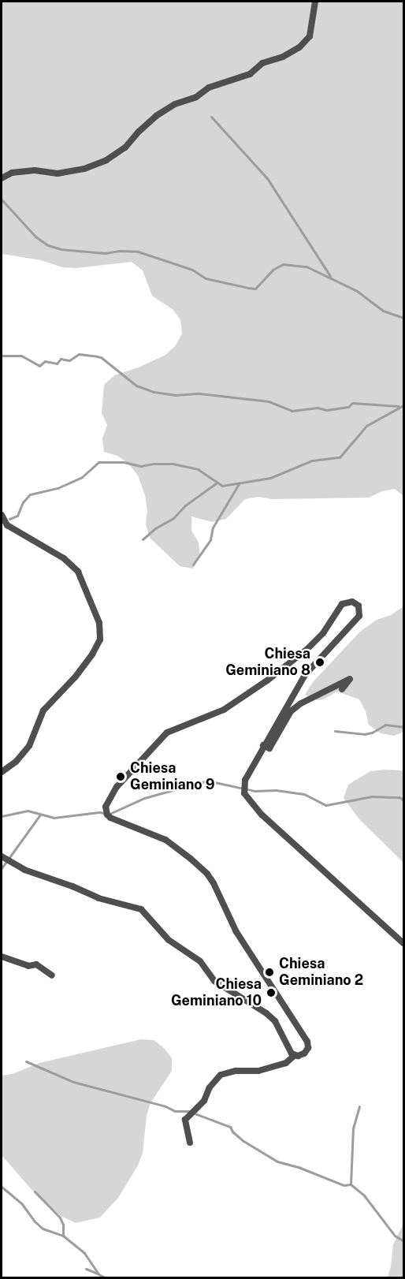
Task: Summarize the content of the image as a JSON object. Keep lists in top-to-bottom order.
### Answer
{
  "places": [
    "Chiesa Geminiano 8",
    "Chiesa Geminiano 9",
    "Chiesa Geminiano 2",
    "Chiesa Geminiano 10"
  ]
}
